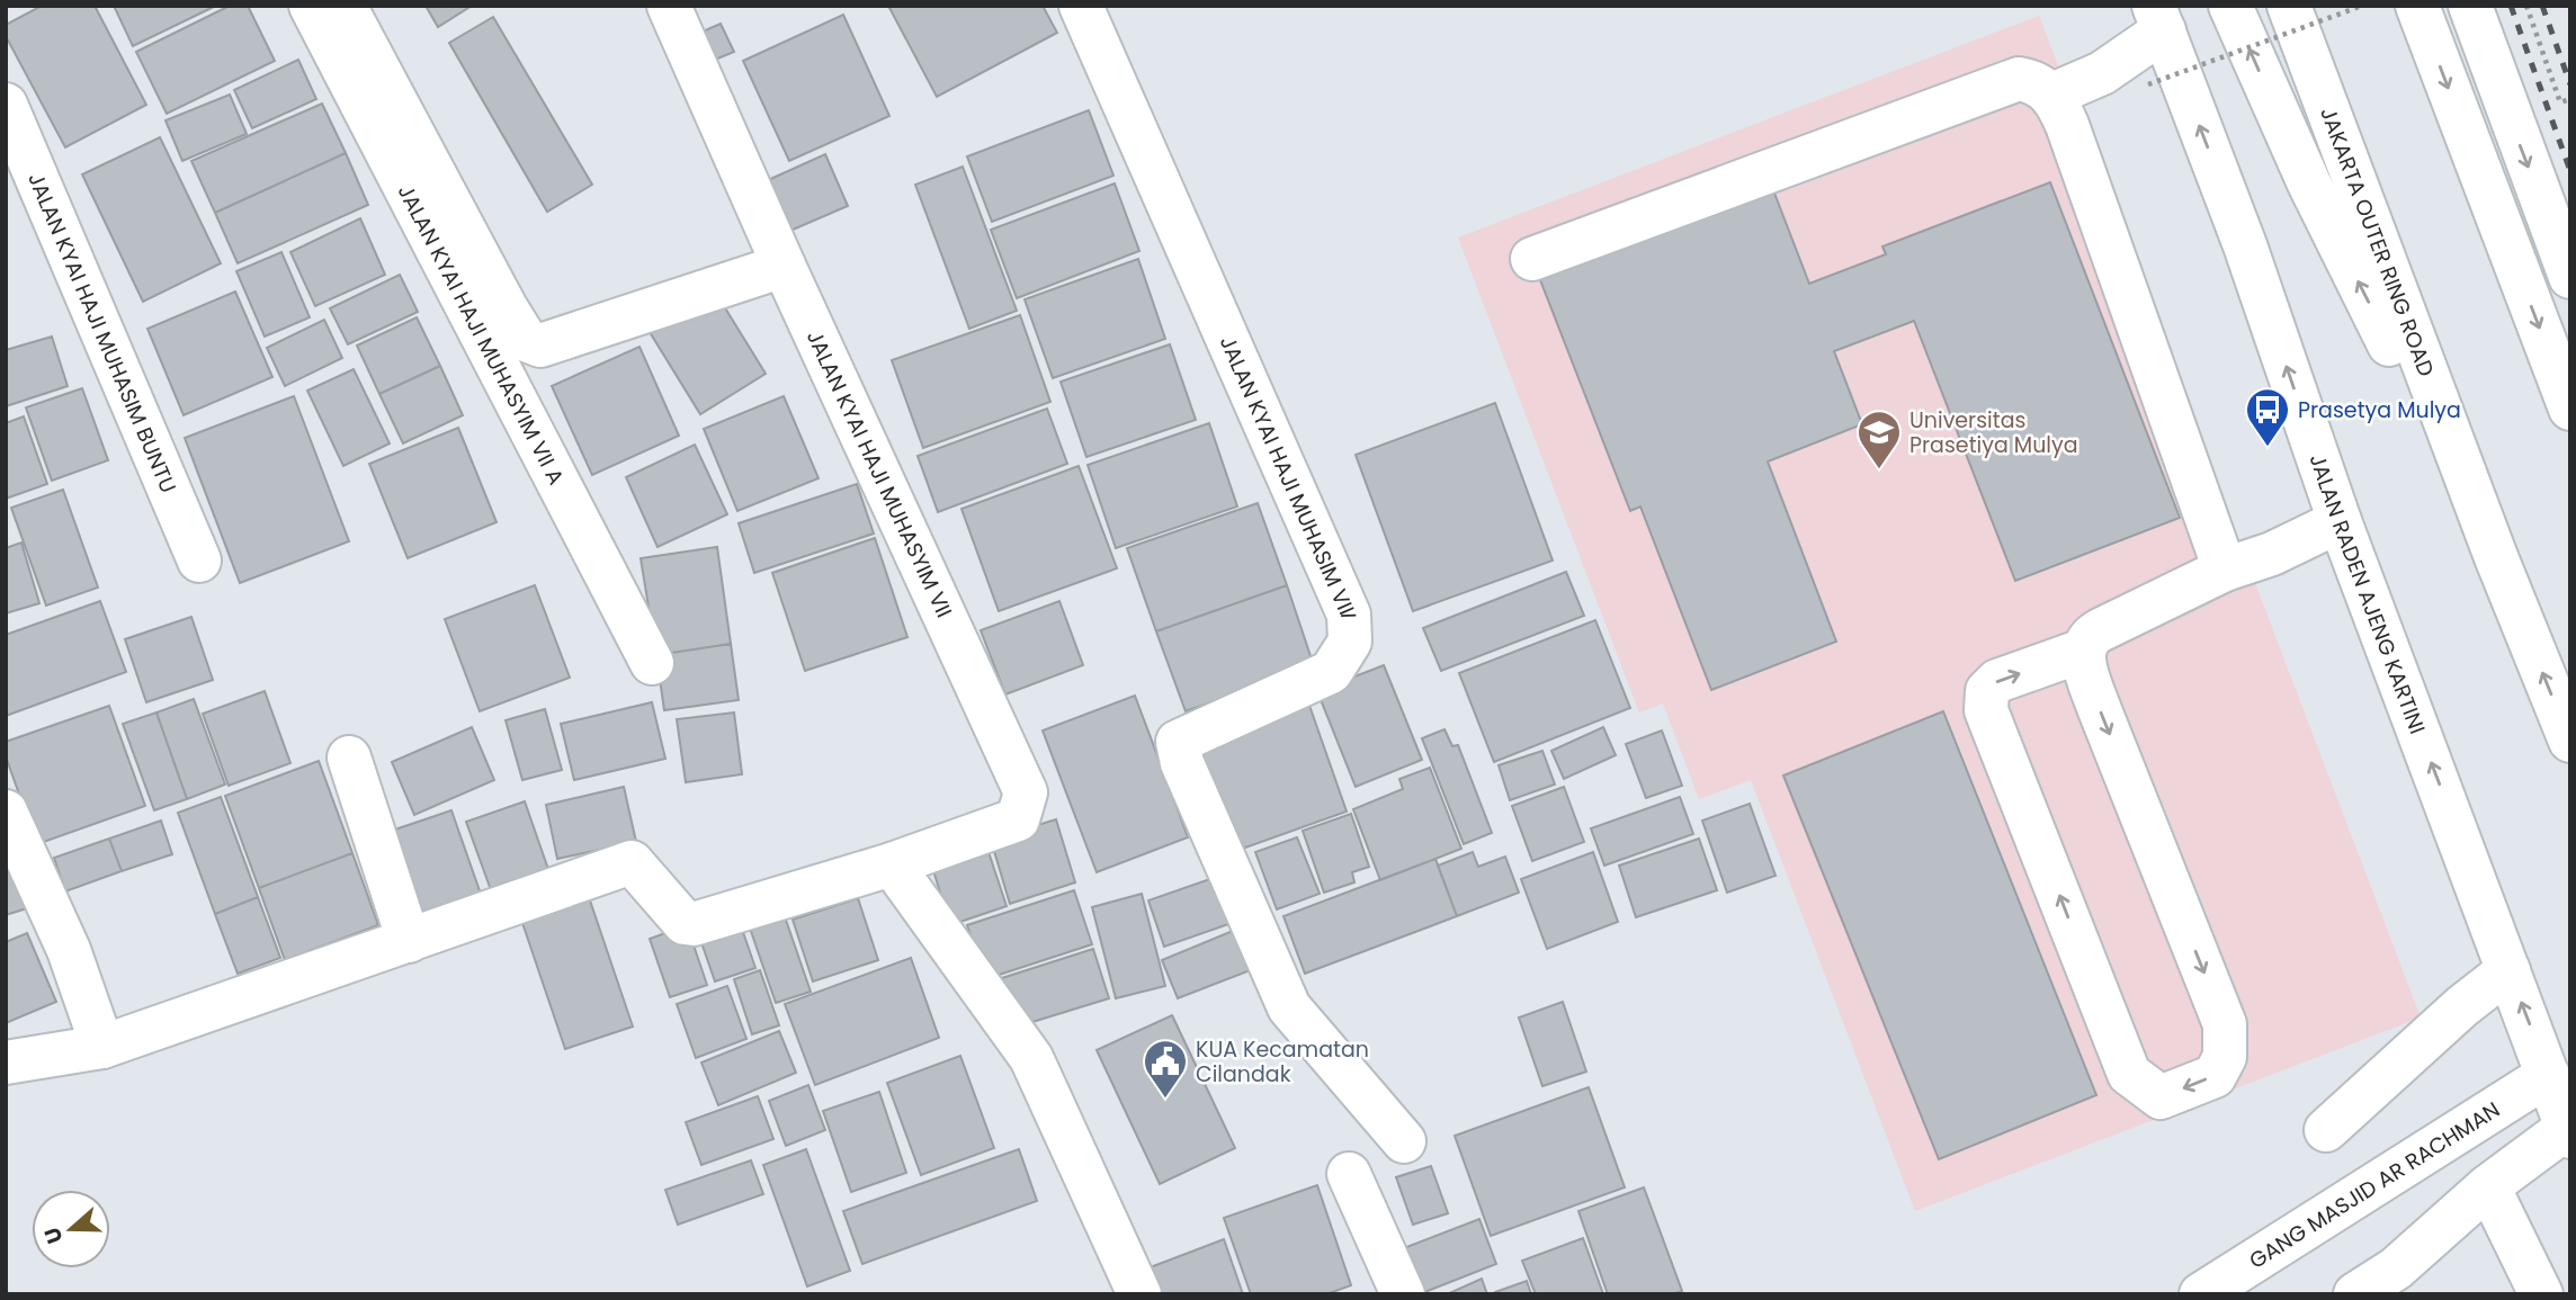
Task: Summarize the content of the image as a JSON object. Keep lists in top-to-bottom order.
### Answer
{
  "streets": {
    "main road": [
      "JAKARTA OUTER RING ROAD",
      "JALAN KYAI HAJI MUHASIM BUNTU",
      "JALAN KYAI HAJI MUHASYIM VII A",
      "JALAN KYAI HAJI MUHASYIM VII",
      "JALAN KYAI HAJI MUHASIM VIII",
      "JALAN RADEN AJENG KARTINI",
      "GANG MASJID AR RACHMAN"
    ]
  },
  "crossings": [
    ["JALAN RADEN AJENG KARTINI", "GANG MASJID AR RACHMAN"]
  ],
  "places": {
    "bus stop": ["Prasetya Mulya"],
    "school or university": ["Universitas Prasetiya Mulya"],
    "public building": ["KUA Kecamatan Cilandak"]
  },
  "north": "left"
}
